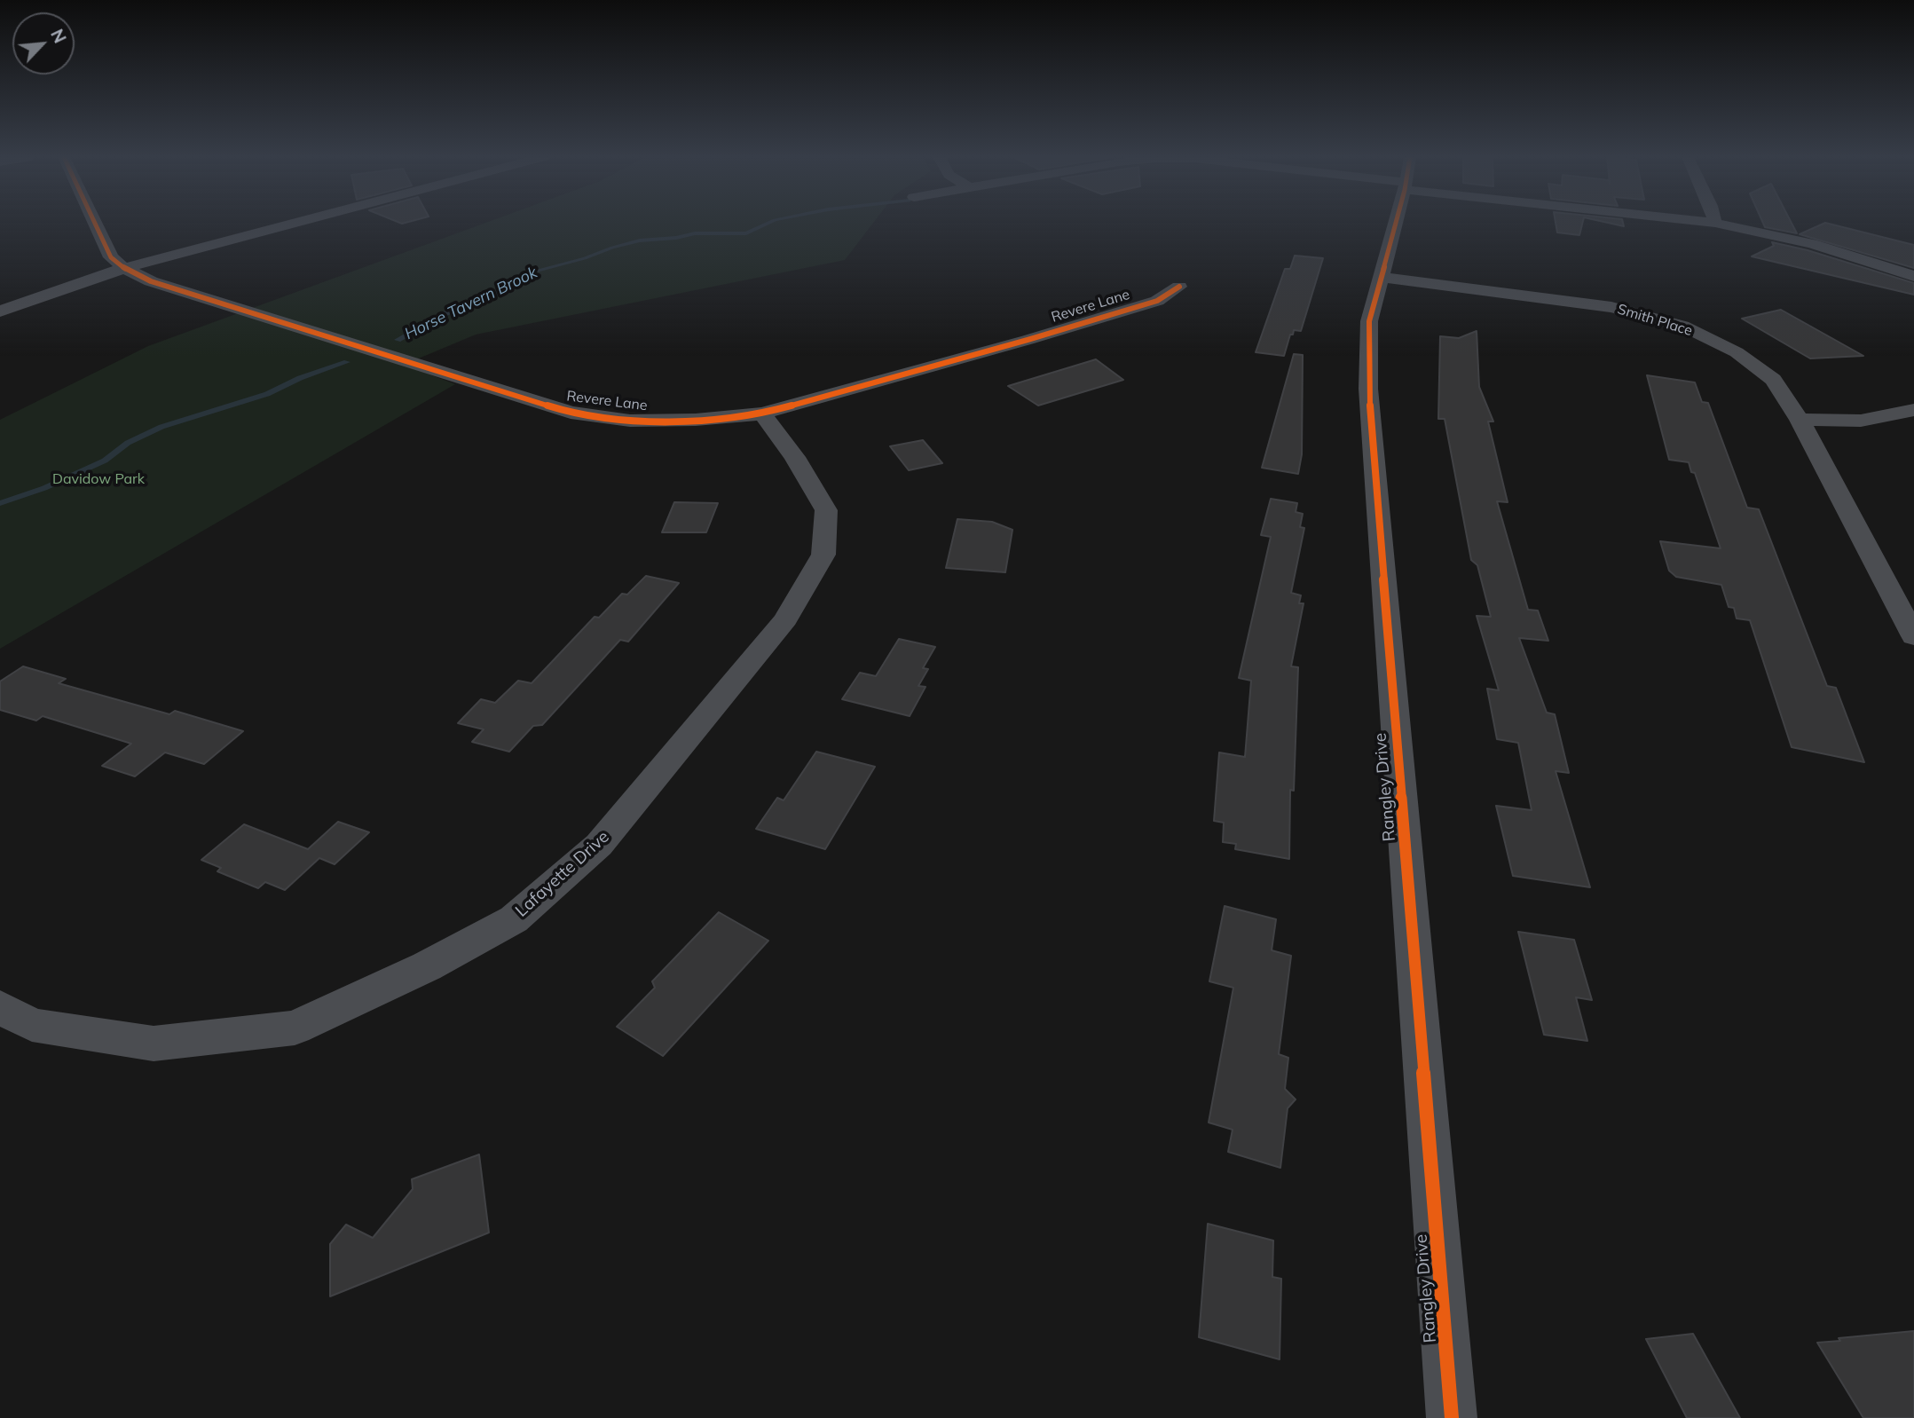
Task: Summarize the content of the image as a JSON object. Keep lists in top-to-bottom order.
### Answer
{
  "streets": {
    "street": [
      "Revere Lane",
      "Smith Place",
      "Rangley Drive",
      "Lafayette Drive"
    ]
  },
  "crossings": [
    ["Revere Lane", "Lafayette Drive"],
    ["Smith Place", "Rangley Drive"]
  ],
  "water": ["Horse Tavern Brook"],
  "parks": ["Davidow Park"],
  "north": "top right"
}
